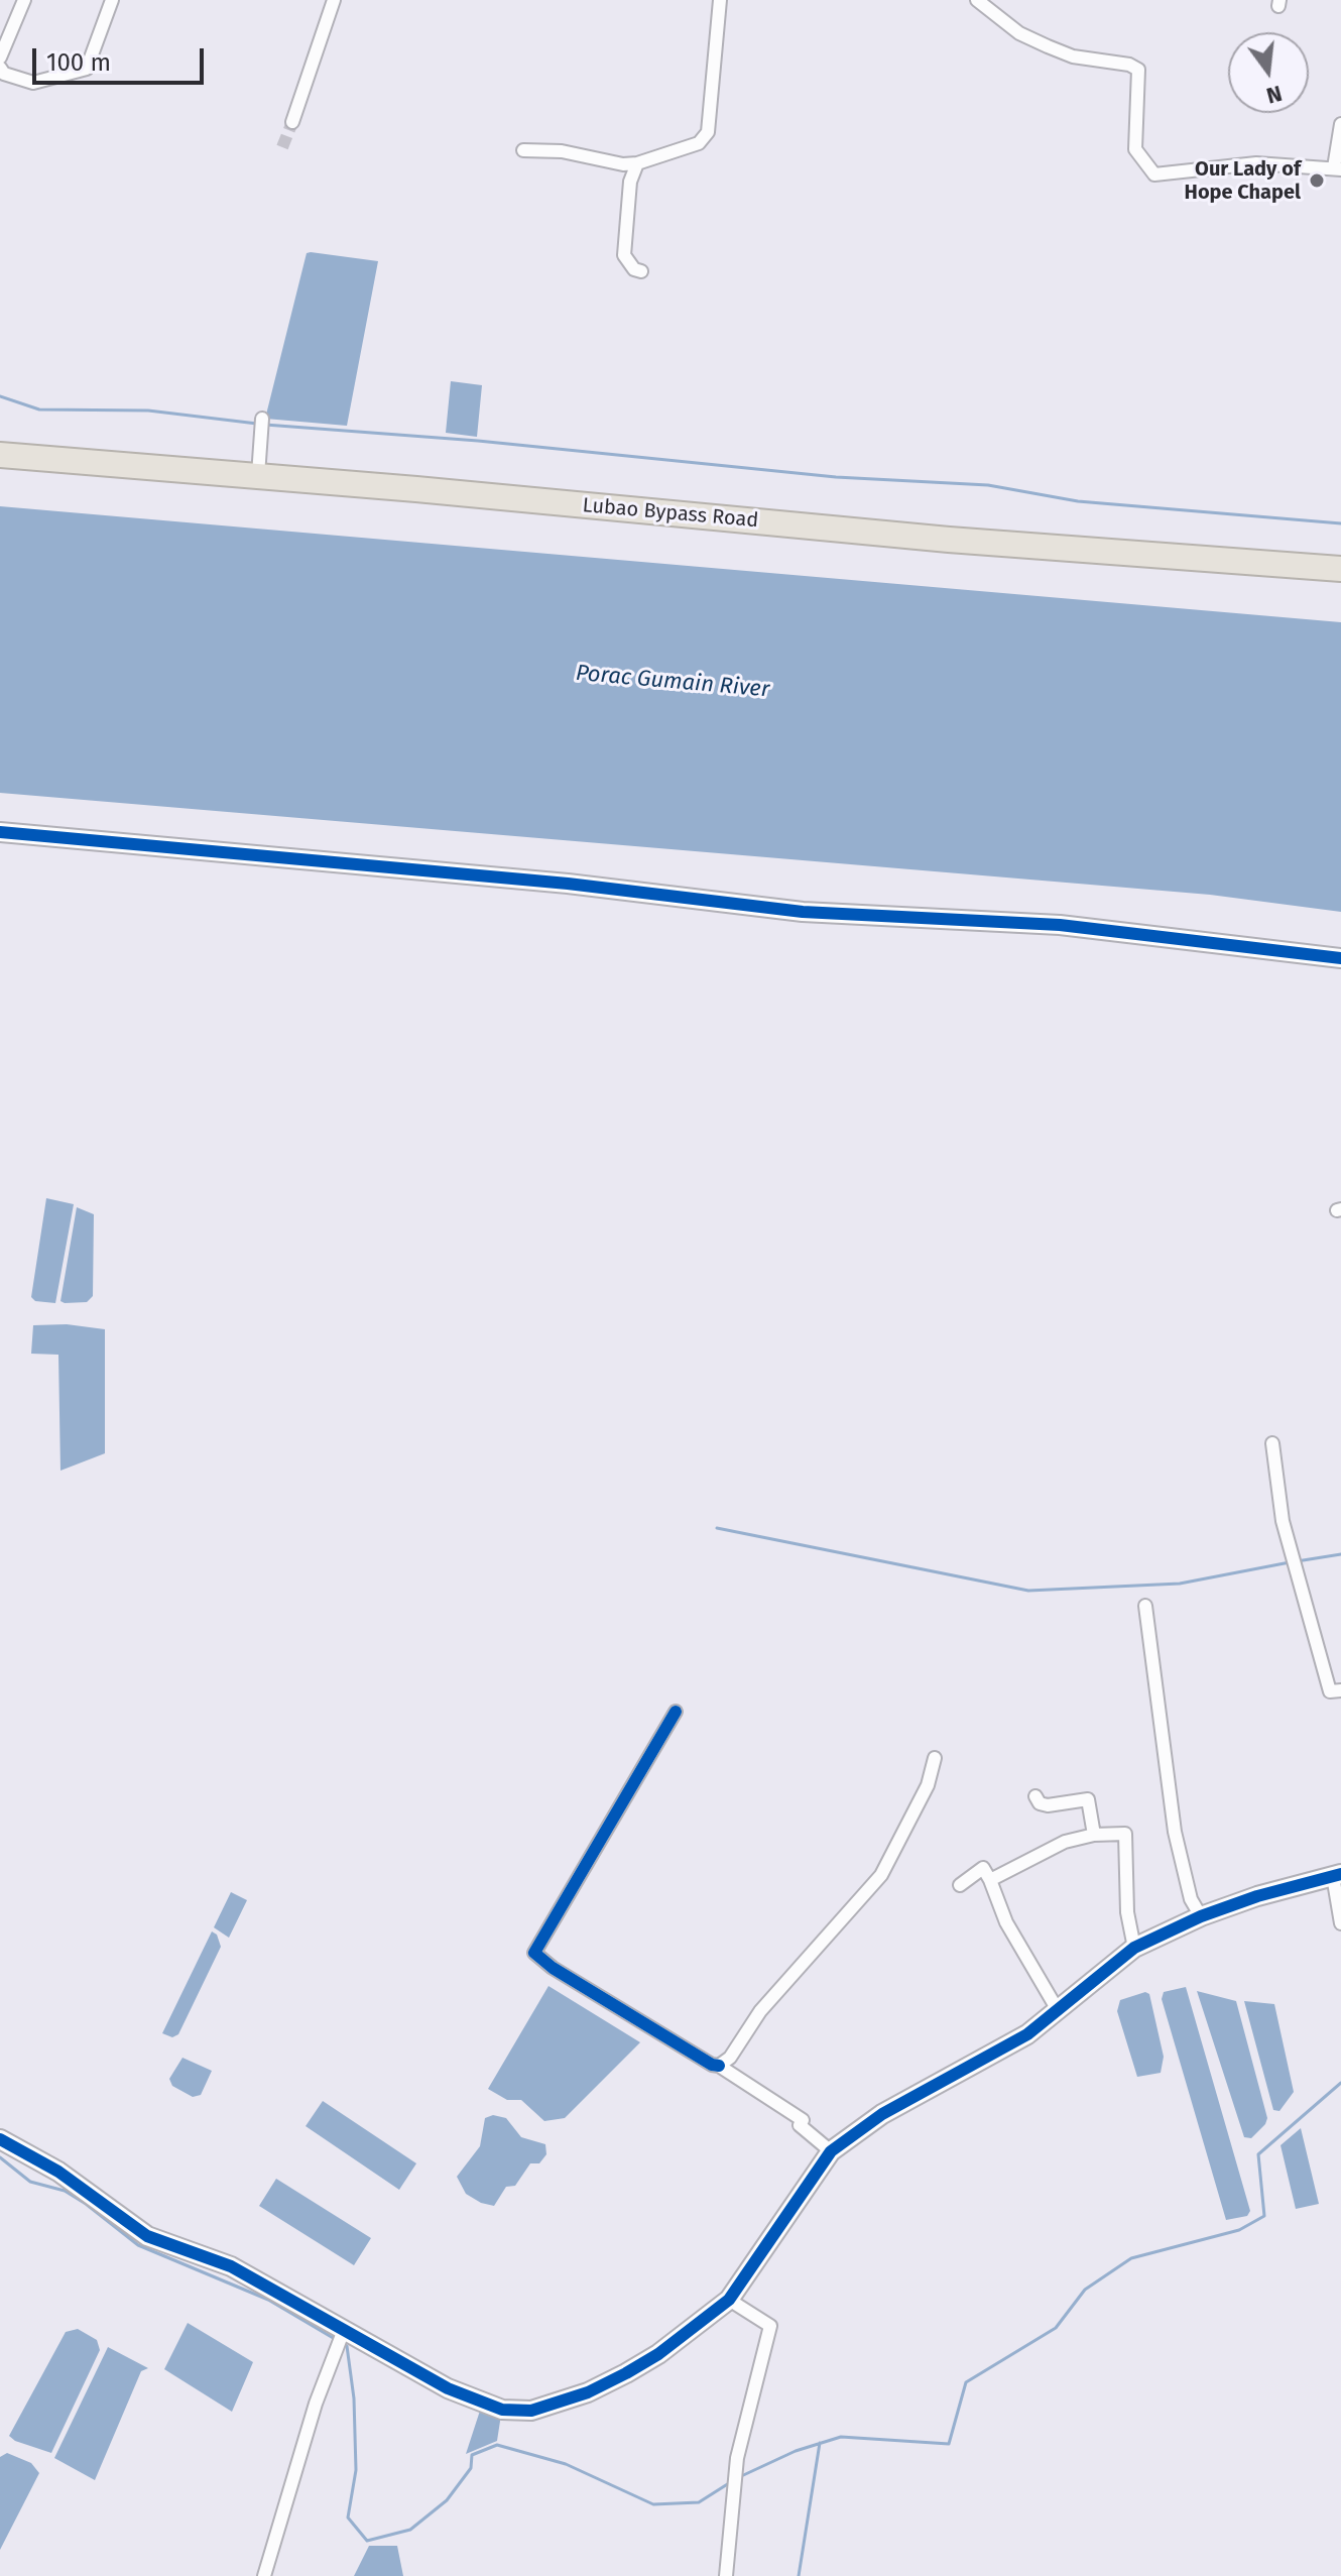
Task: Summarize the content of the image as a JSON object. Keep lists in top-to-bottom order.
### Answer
{
  "streets": {
    "highway": ["Lubao Bypass Road"]
  },
  "water": ["Porac Gumain River"],
  "places": ["Our Lady of Hope Chapel"],
  "scale_bar": "100 m",
  "north": "bottom"
}
